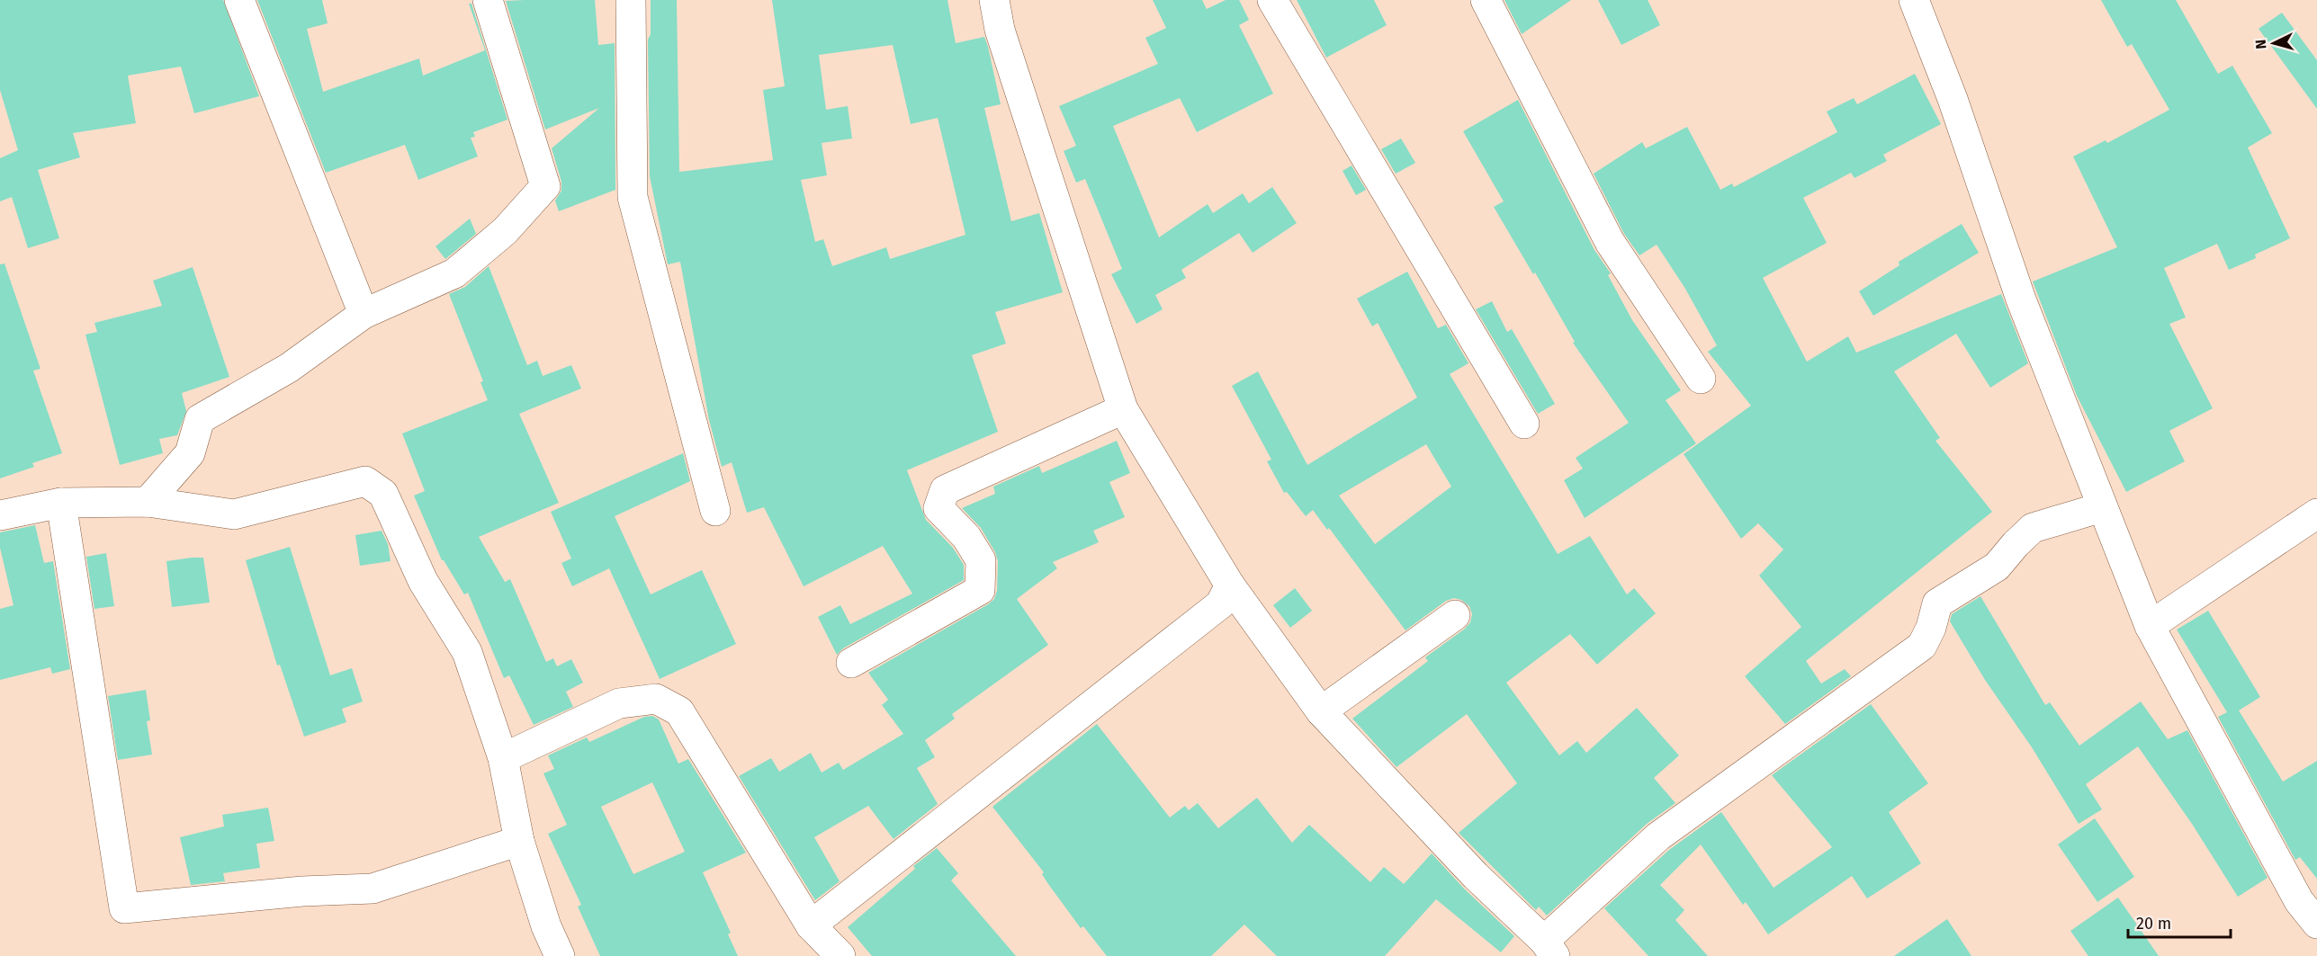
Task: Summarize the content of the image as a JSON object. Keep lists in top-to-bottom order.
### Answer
{
  "scale_bar": "20 m",
  "north": "left"
}
